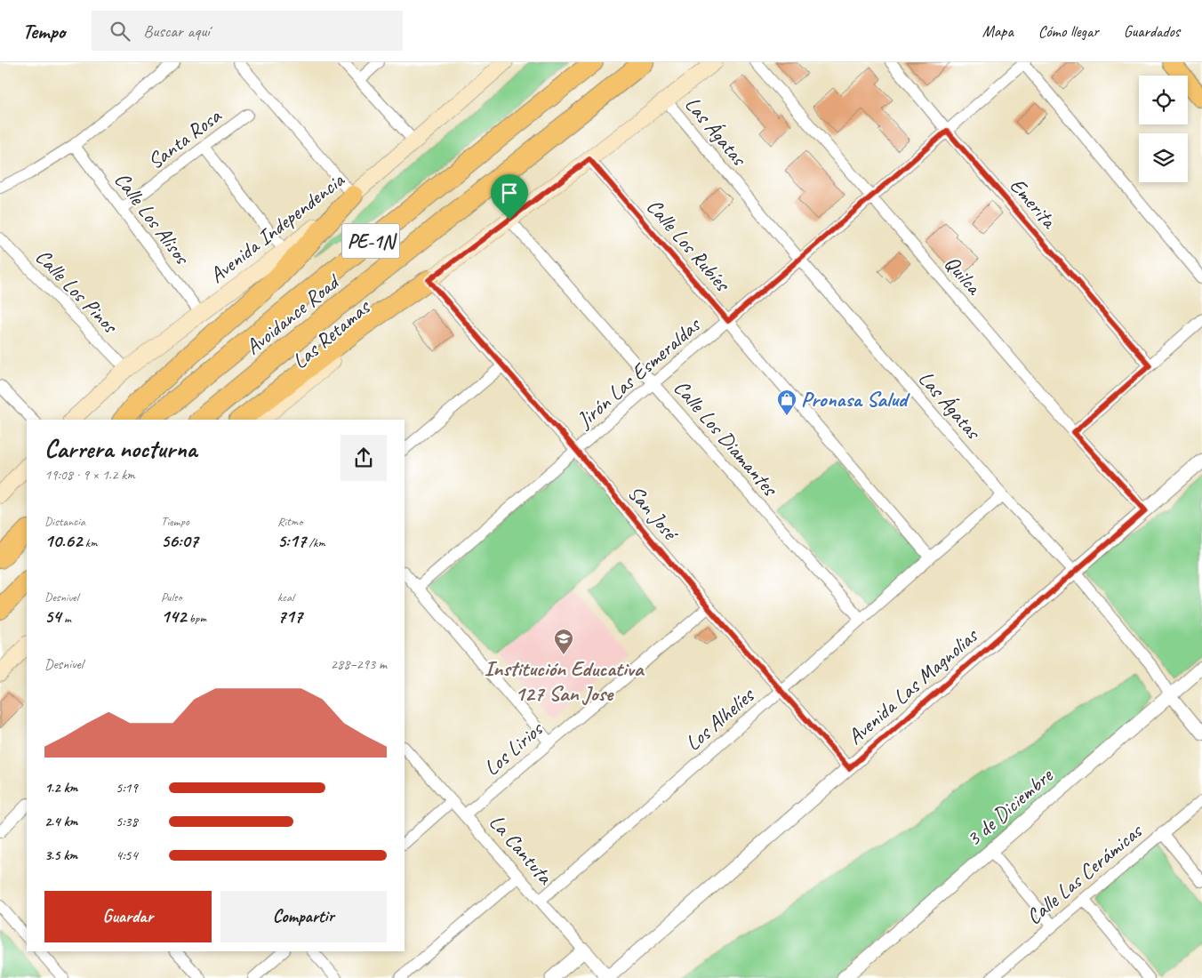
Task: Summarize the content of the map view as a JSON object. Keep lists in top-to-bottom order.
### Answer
{
  "streets": {
    "highway": ["PE-1N", "Avoidance Road"],
    "main road": ["Avenida Independencia", "Las Retamas"],
    "street": [
      "Las Ágatas",
      "Santa Rosa",
      "Emerita",
      "Calle Los Alisos",
      "Calle Los Rubíes",
      "Quilca",
      "Calle Los Pinos",
      "Jirón Las Esmeraldas",
      "Calle Los Diamantes",
      "San José",
      "Avenida Las Magnolias",
      "Los Alhelíes",
      "Los Lirios",
      "3 de Diciembre",
      "La Cantuta",
      "Calle Las Cerámicas"
    ]
  },
  "crossings": [
    ["Las Ágatas", "Las Retamas"],
    ["Las Ágatas", "Jirón Las Esmeraldas"],
    ["Las Ágatas", "Avenida Las Magnolias"],
    ["Las Ágatas", "Los Alhelíes"],
    ["Las Ágatas", "3 de Diciembre"],
    ["Santa Rosa", "Calle Los Alisos"],
    ["Emerita", "Jirón Las Esmeraldas"],
    ["Calle Los Alisos", "Avenida Independencia"],
    ["Avenida Independencia", "Calle Los Pinos"],
    ["Calle Los Rubíes", "Las Retamas"],
    ["Calle Los Rubíes", "Jirón Las Esmeraldas"],
    ["Calle Los Rubíes", "Los Alhelíes"],
    ["Quilca", "Jirón Las Esmeraldas"],
    ["Quilca", "Avenida Las Magnolias"],
    ["Las Retamas", "Calle Los Diamantes"],
    ["Las Retamas", "San José"],
    ["Jirón Las Esmeraldas", "Calle Los Diamantes"],
    ["Jirón Las Esmeraldas", "San José"],
    ["Calle Los Diamantes", "Los Alhelíes"],
    ["San José", "Avenida Las Magnolias"],
    ["San José", "Los Alhelíes"],
    ["San José", "Los Lirios"],
    ["Avenida Las Magnolias", "La Cantuta"],
    ["Los Alhelíes", "La Cantuta"],
    ["Los Lirios", "La Cantuta"]
  ],
  "places": {
    "shop": ["Pronasa Salud"],
    "school or university": ["Institución Educativa 127 San Jose"]
  },
  "page": {
    "header": "Tempo",
    "search": "Buscar aquí",
    "nav": ["Mapa", "Cómo llegar", "Guardados"],
    "heading": ["Carrera nocturna", "19:08 · 9 × 1.2 km"],
    "stats": [
      ["Distancia", "10.62 km"],
      ["Tiempo", "56:07"],
      ["Ritmo", "5:17 /km"],
      ["Desnivel", "54 m"],
      ["Pulso", "142 bpm"],
      ["kcal", "717"]
    ],
    "chart": ["Desnivel", "288–293 m"],
    "list": [
      {
        "name": "1.2 km",
        "note": "5:19"
      },
      {
        "name": "2.4 km",
        "note": "5:38"
      },
      {
        "name": "3.5 km",
        "note": "4:54"
      }
    ],
    "buttons": ["Guardar", "Compartir"]
  }
}
